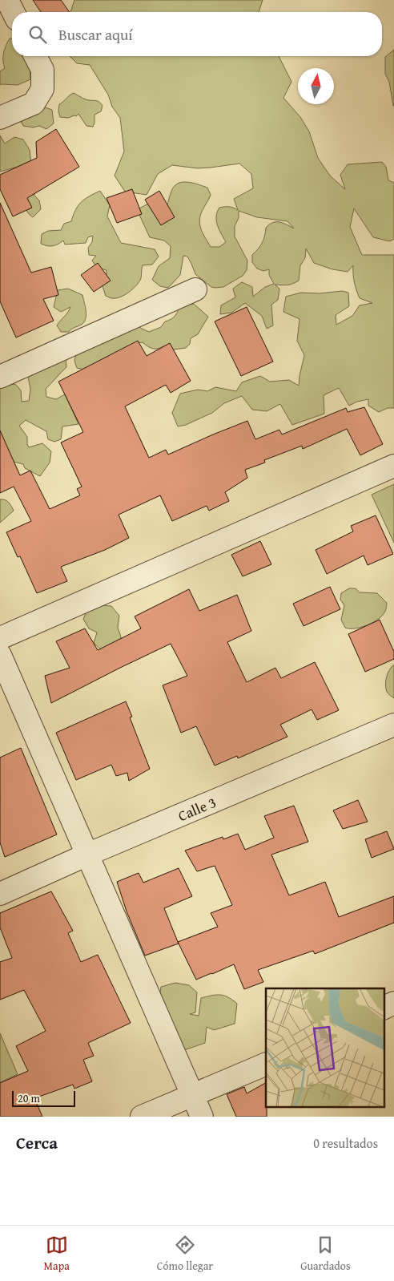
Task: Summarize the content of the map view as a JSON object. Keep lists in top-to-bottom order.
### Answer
{
  "streets": {
    "street": ["Calle 3"]
  },
  "scale_bar": "20 m",
  "north": "top",
  "page": {
    "search": "Buscar aquí",
    "scale": "20 m",
    "heading": ["Cerca", "0 resultados"],
    "nav": ["Mapa", "Cómo llegar", "Guardados"]
  }
}
